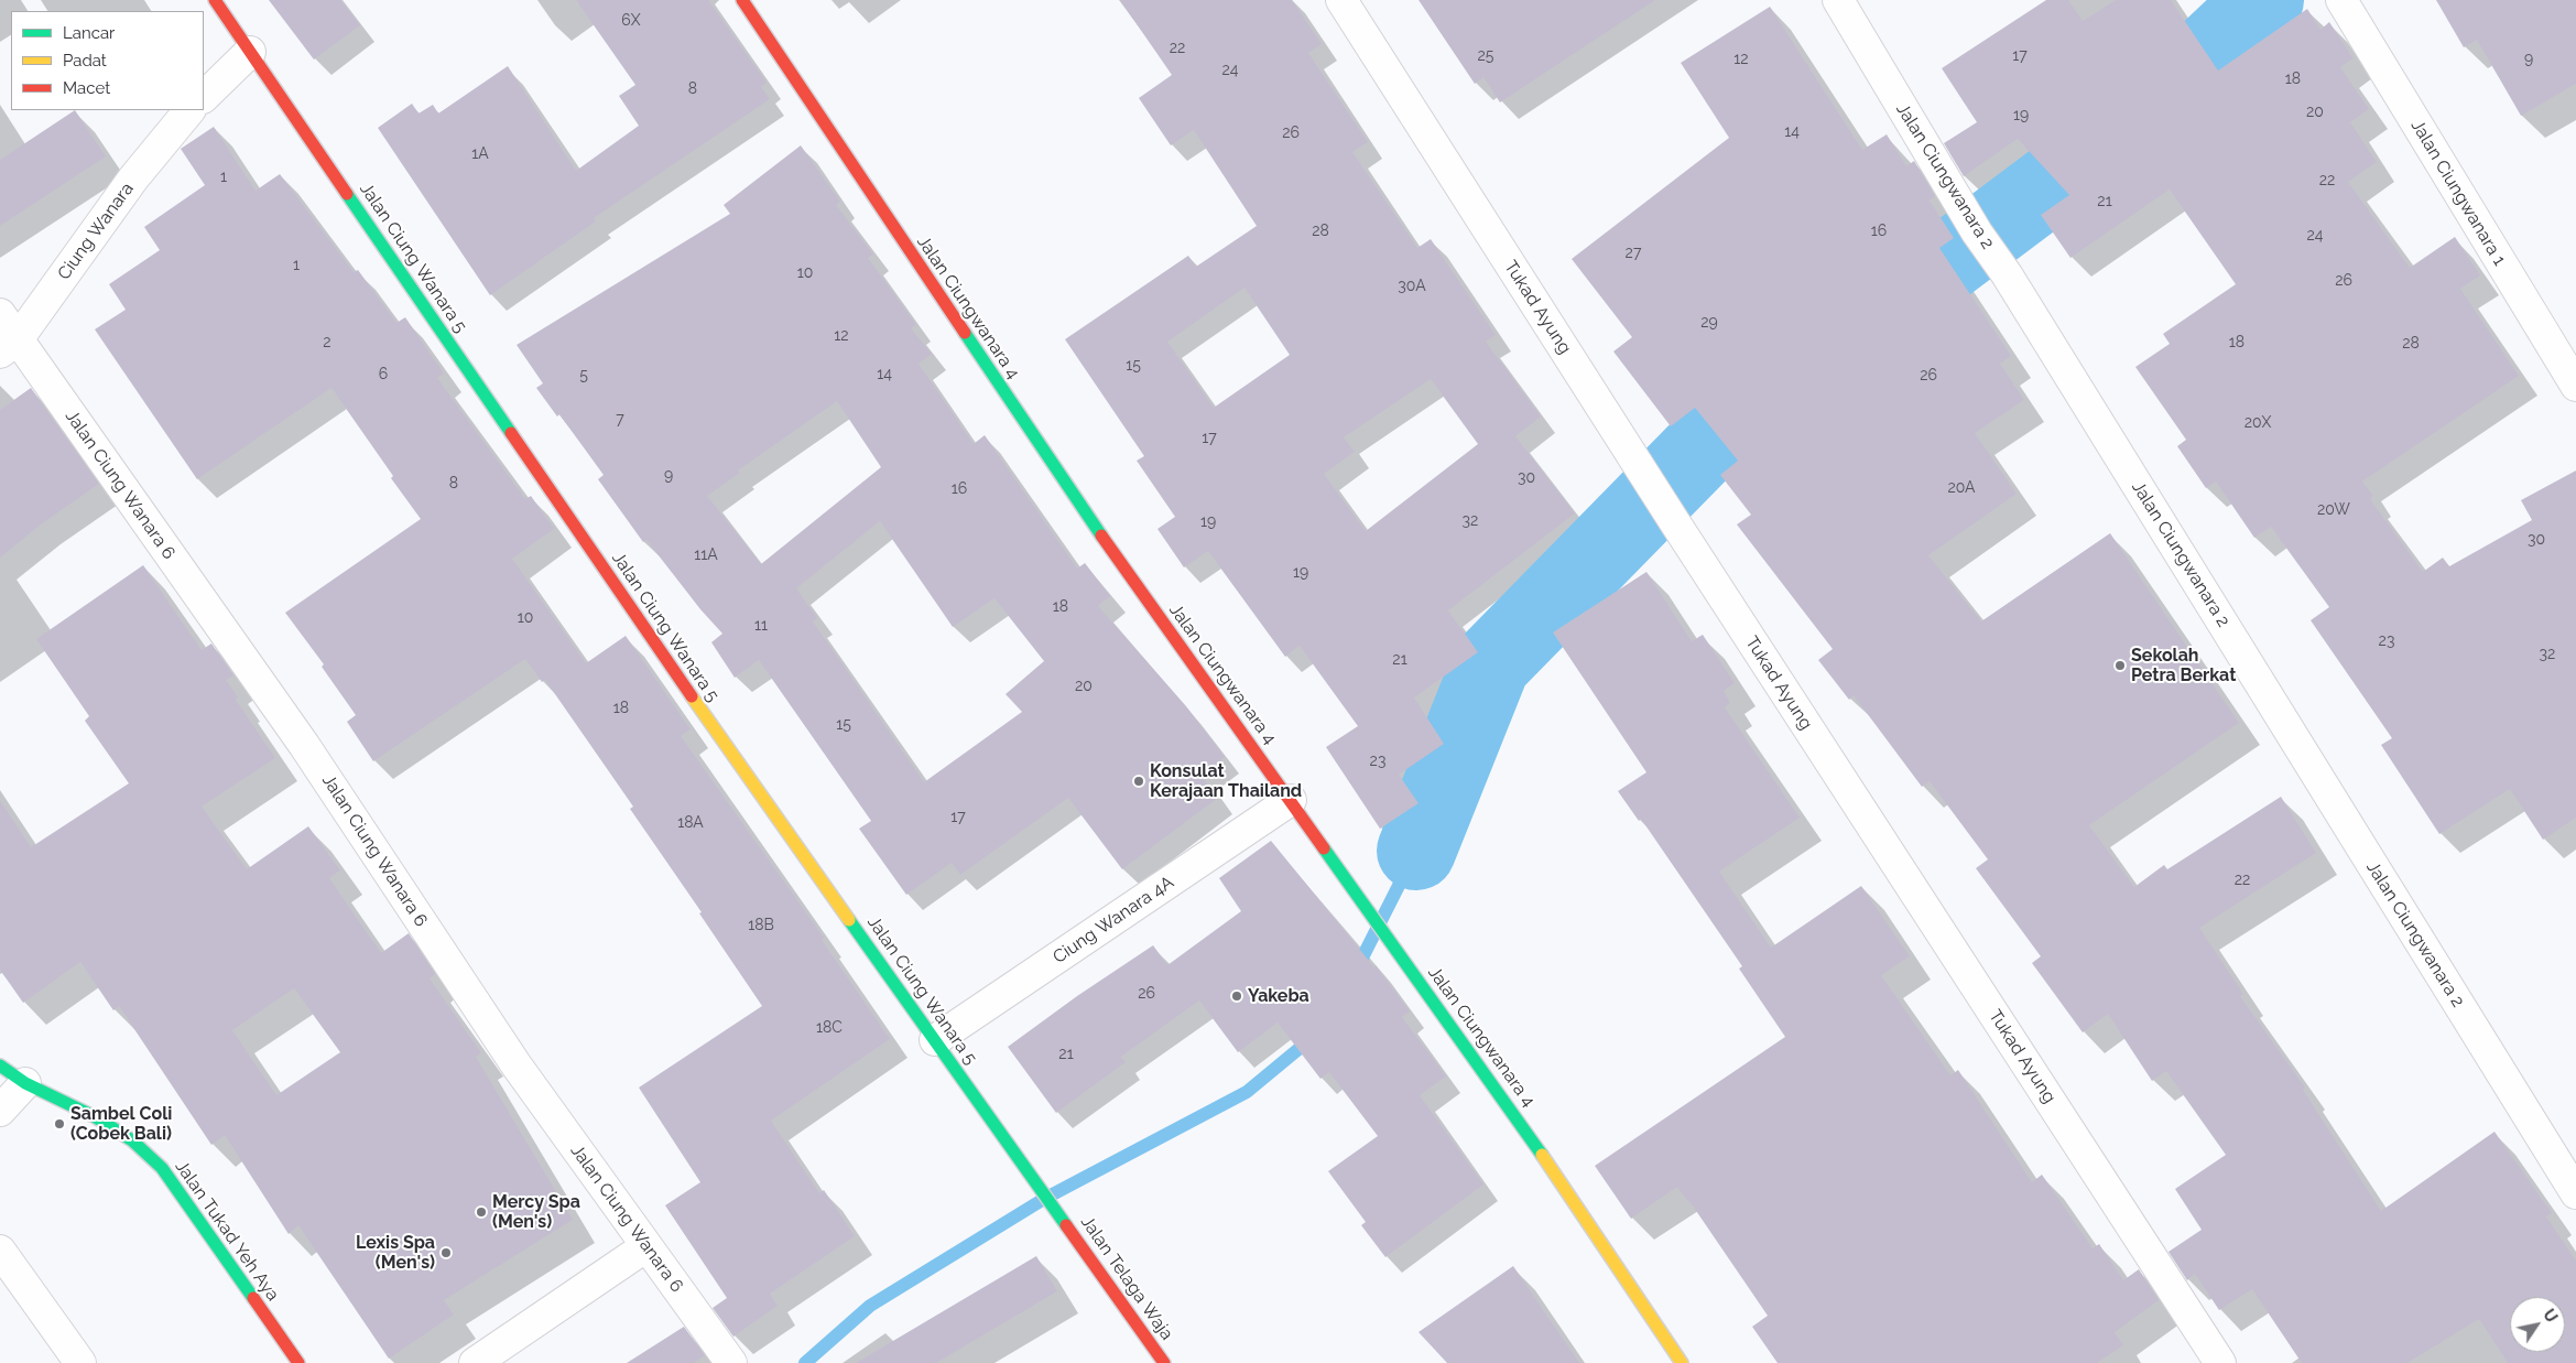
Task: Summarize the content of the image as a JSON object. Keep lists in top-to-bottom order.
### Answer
{
  "streets": {
    "street": [
      "Jalan Ciungwanara 2",
      "Jalan Ciungwanara 1",
      "Ciung Wanara",
      "Jalan Ciung Wanara 5",
      "Jalan Ciungwanara 4",
      "Tukad Ayung",
      "Jalan Ciung Wanara 6",
      "Ciung Wanara 4A",
      "Jalan Tukad Yeh Aya",
      "Jalan Telaga Waja"
    ]
  },
  "crossings": [
    ["Ciung Wanara", "Jalan Ciung Wanara 6"],
    ["Jalan Ciung Wanara 5", "Ciung Wanara 4A"],
    ["Jalan Ciung Wanara 5", "Jalan Telaga Waja"],
    ["Jalan Ciungwanara 4", "Ciung Wanara 4A"]
  ],
  "places": [
    "Sekolah Petra Berkat",
    "Konsulat Kerajaan Thailand",
    "Yakeba",
    "Sambel Coli (Cobek Bali)",
    "Mercy Spa (Men's)",
    "Lexis Spa (Men's)"
  ],
  "house_numbers": [
    "6X",
    "22",
    "25",
    "17",
    "12",
    "9",
    "24",
    "18",
    "8",
    "20",
    "19",
    "14",
    "26",
    "1A",
    "1",
    "22",
    "21",
    "28",
    "16",
    "24",
    "27",
    "1",
    "10",
    "26",
    "30A",
    "29",
    "12",
    "2",
    "18",
    "28",
    "15",
    "6",
    "14",
    "5",
    "26",
    "7",
    "20X",
    "17",
    "9",
    "30",
    "8",
    "20A",
    "16",
    "20W",
    "32",
    "19",
    "30",
    "11A",
    "19",
    "18",
    "10",
    "11",
    "23",
    "32",
    "21",
    "20",
    "18",
    "15",
    "23",
    "17",
    "18A",
    "22",
    "18B",
    "26",
    "18C",
    "21"
  ],
  "legend": ["Lancar", "Padat", "Macet"],
  "north": "top right"
}
